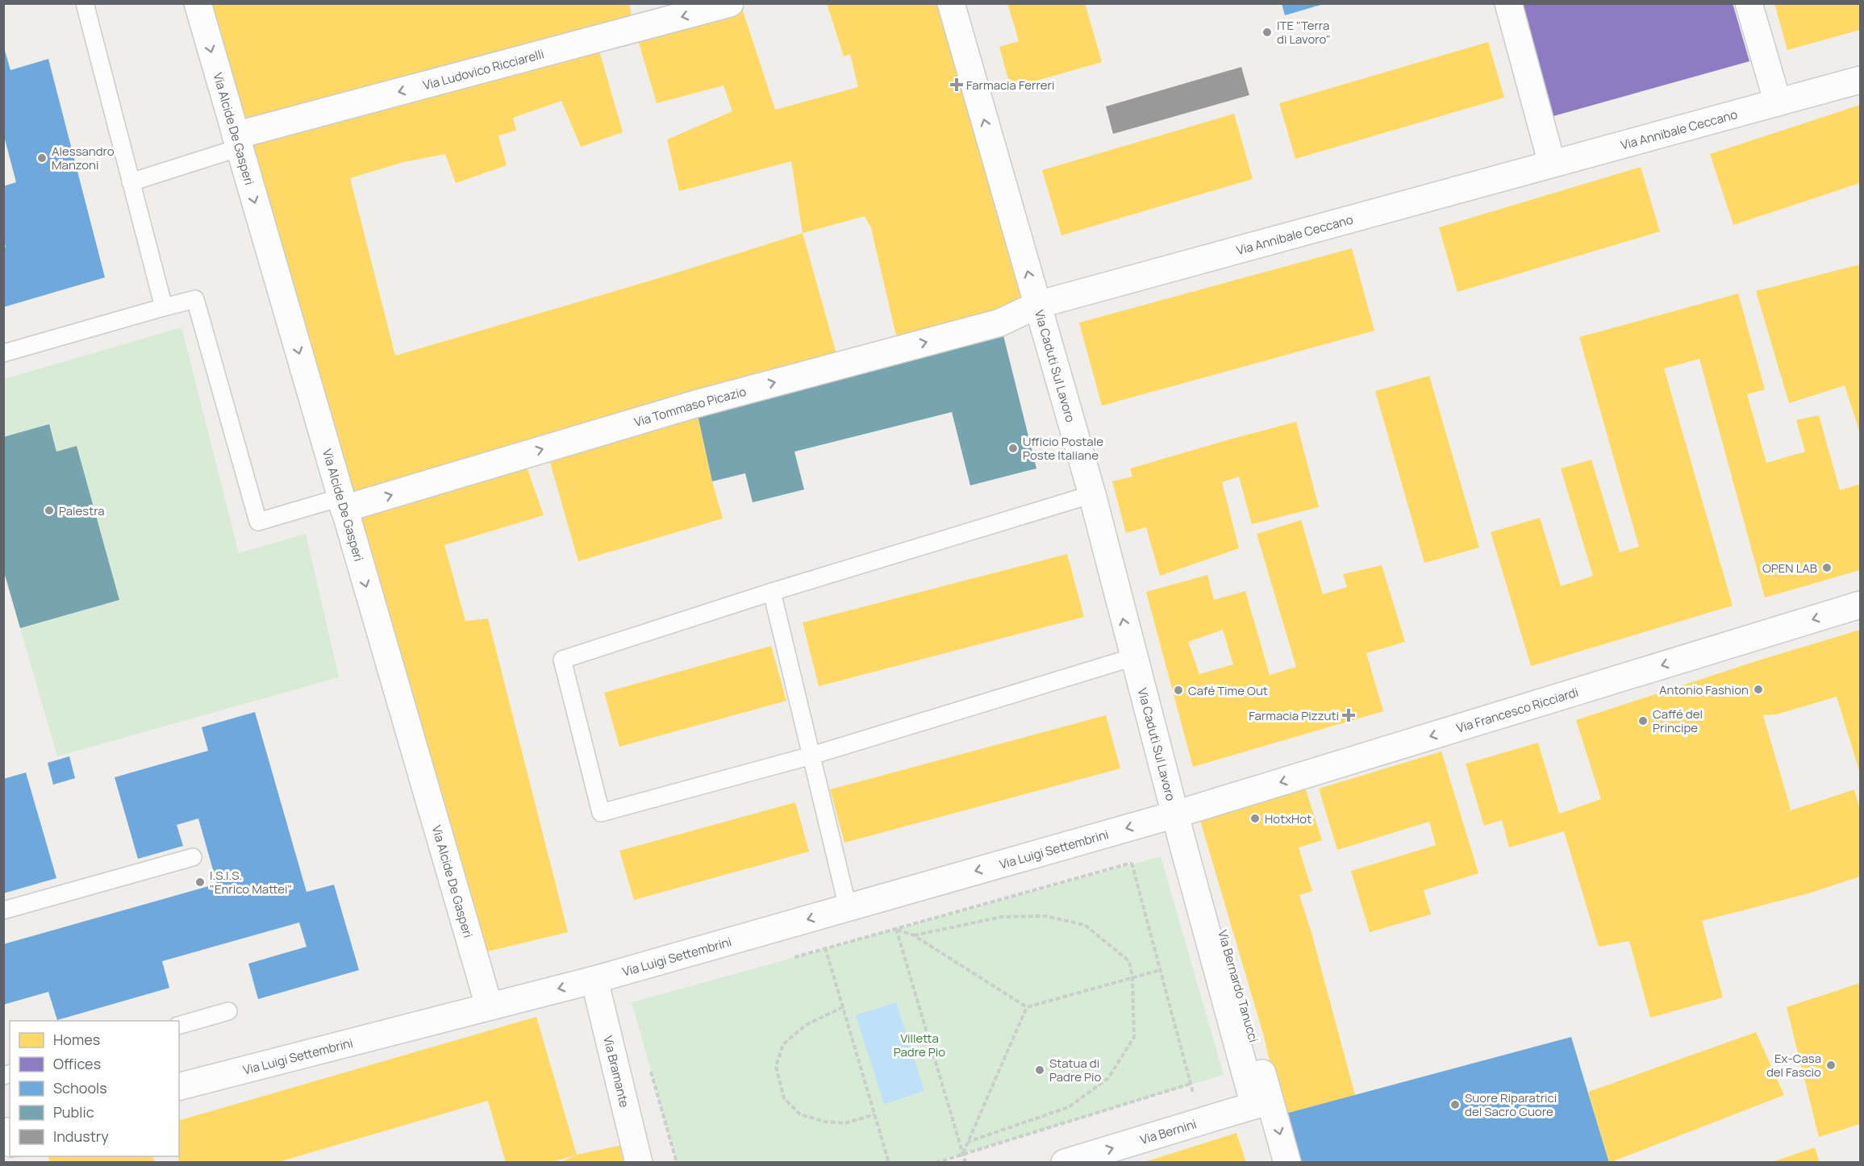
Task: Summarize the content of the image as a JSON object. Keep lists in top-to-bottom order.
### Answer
{
  "streets": {
    "street": [
      "Via Ludovico Ricciarelli",
      "Via Alcide De Gasperi",
      "Via Annibale Ceccano",
      "Via Caduti Sul Lavoro",
      "Via Tommaso Picazio",
      "Via Francesco Ricciardi",
      "Via Luigi Settembrini",
      "Via Bernardo Tanucci",
      "Via Bramante",
      "Via Bernini"
    ]
  },
  "crossings": [
    ["Via Ludovico Ricciarelli", "Via Alcide De Gasperi"],
    ["Via Alcide De Gasperi", "Via Tommaso Picazio"],
    ["Via Alcide De Gasperi", "Via Luigi Settembrini"],
    ["Via Annibale Ceccano", "Via Caduti Sul Lavoro"],
    ["Via Annibale Ceccano", "Via Tommaso Picazio"],
    ["Via Caduti Sul Lavoro", "Via Tommaso Picazio"],
    ["Via Caduti Sul Lavoro", "Via Francesco Ricciardi"],
    ["Via Caduti Sul Lavoro", "Via Luigi Settembrini"],
    ["Via Caduti Sul Lavoro", "Via Bernardo Tanucci"],
    ["Via Francesco Ricciardi", "Via Luigi Settembrini"],
    ["Via Francesco Ricciardi", "Via Bernardo Tanucci"],
    ["Via Luigi Settembrini", "Via Bernardo Tanucci"],
    ["Via Luigi Settembrini", "Via Bramante"],
    ["Via Bernardo Tanucci", "Via Bernini"]
  ],
  "one_way": [
    "Via Ludovico Ricciarelli",
    "Via Alcide De Gasperi",
    "Via Caduti Sul Lavoro",
    "Via Tommaso Picazio",
    "Via Francesco Ricciardi",
    "Via Luigi Settembrini",
    "Via Bernini"
  ],
  "parks": ["Villetta Padre Pio"],
  "places": {
    "other": [
      "ITE \"Terra di Lavoro\"",
      "Alessandro Manzoni",
      "Ufficio Postale Poste Italiane",
      "Palestra",
      "OPEN LAB",
      "Antonio Fashion",
      "Café Time Out",
      "Caffé del Principe",
      "HotxHot",
      "I.S.I.S. \"Enrico Mattei\"",
      "Ex-Casa del Fascio",
      "Statua di Padre Pio",
      "Suore Riparatrici del Sacro Cuore"
    ],
    "health": ["Farmacia Ferreri", "Farmacia Pizzuti"]
  },
  "legend": [
    "Homes",
    "Offices",
    "Schools",
    "Public",
    "Industry"
  ]
}
